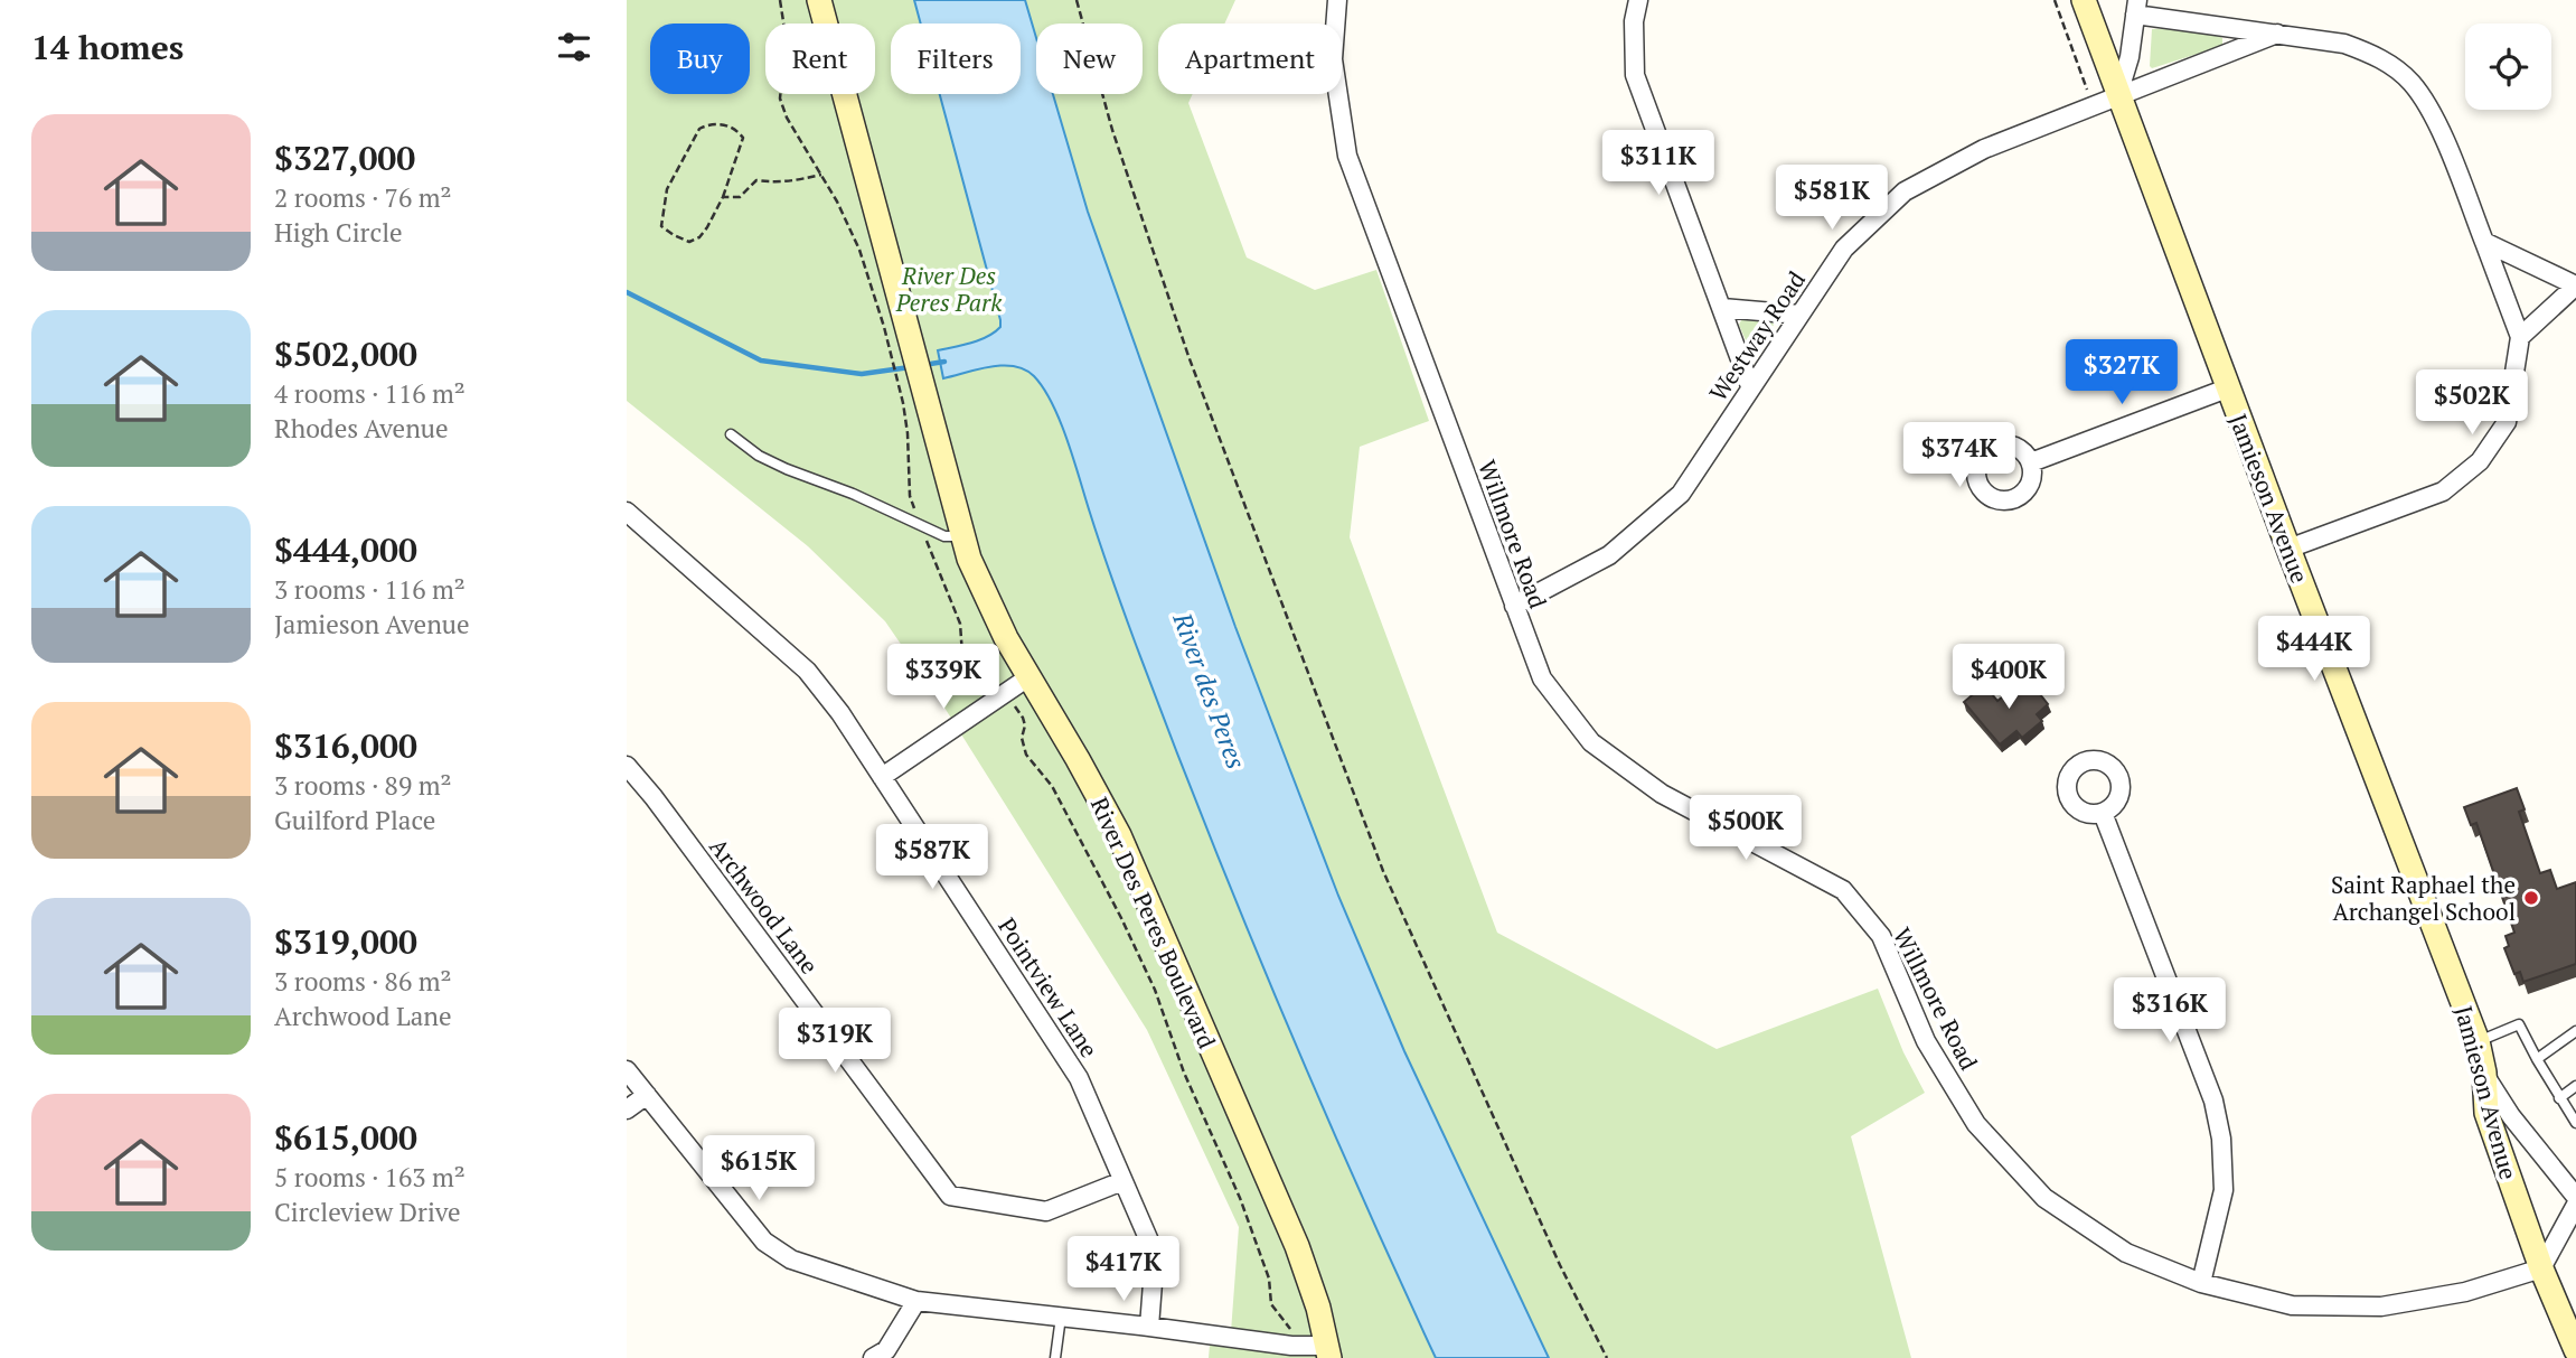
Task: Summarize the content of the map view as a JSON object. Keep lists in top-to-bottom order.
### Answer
{
  "streets": {
    "main road": ["Jamieson Avenue", "River Des Peres Boulevard"],
    "street": [
      "Westway Road",
      "Willmore Road",
      "Archwood Lane",
      "Pointview Lane"
    ]
  },
  "crossings": [
    ["Westway Road", "Jamieson Avenue"],
    ["Westway Road", "Willmore Road"],
    ["Jamieson Avenue", "Willmore Road"],
    ["Archwood Lane", "Pointview Lane"]
  ],
  "water": ["River des Peres"],
  "parks": ["River Des Peres Park"],
  "places": ["Saint Raphael the Archangel School"],
  "page": {
    "heading": "14 homes",
    "chip": [
      "Buy",
      "Rent",
      "Filters",
      "New",
      "Apartment"
    ],
    "list": [
      {
        "name": "$327,000",
        "note": "2 rooms · 76 m² · High Circle"
      },
      {
        "name": "$502,000",
        "note": "4 rooms · 116 m² · Rhodes Avenue"
      },
      {
        "name": "$444,000",
        "note": "3 rooms · 116 m² · Jamieson Avenue"
      },
      {
        "name": "$316,000",
        "note": "3 rooms · 89 m² · Guilford Place"
      },
      {
        "name": "$319,000",
        "note": "3 rooms · 86 m² · Archwood Lane"
      },
      {
        "name": "$615,000",
        "note": "5 rooms · 163 m² · Circleview Drive"
      }
    ],
    "price": [
      "$311K",
      "$581K",
      "$327K",
      "$502K",
      "$374K",
      "$444K",
      "$339K",
      "$400K",
      "$500K",
      "$587K",
      "$316K",
      "$319K",
      "$615K",
      "$417K"
    ]
  }
}
